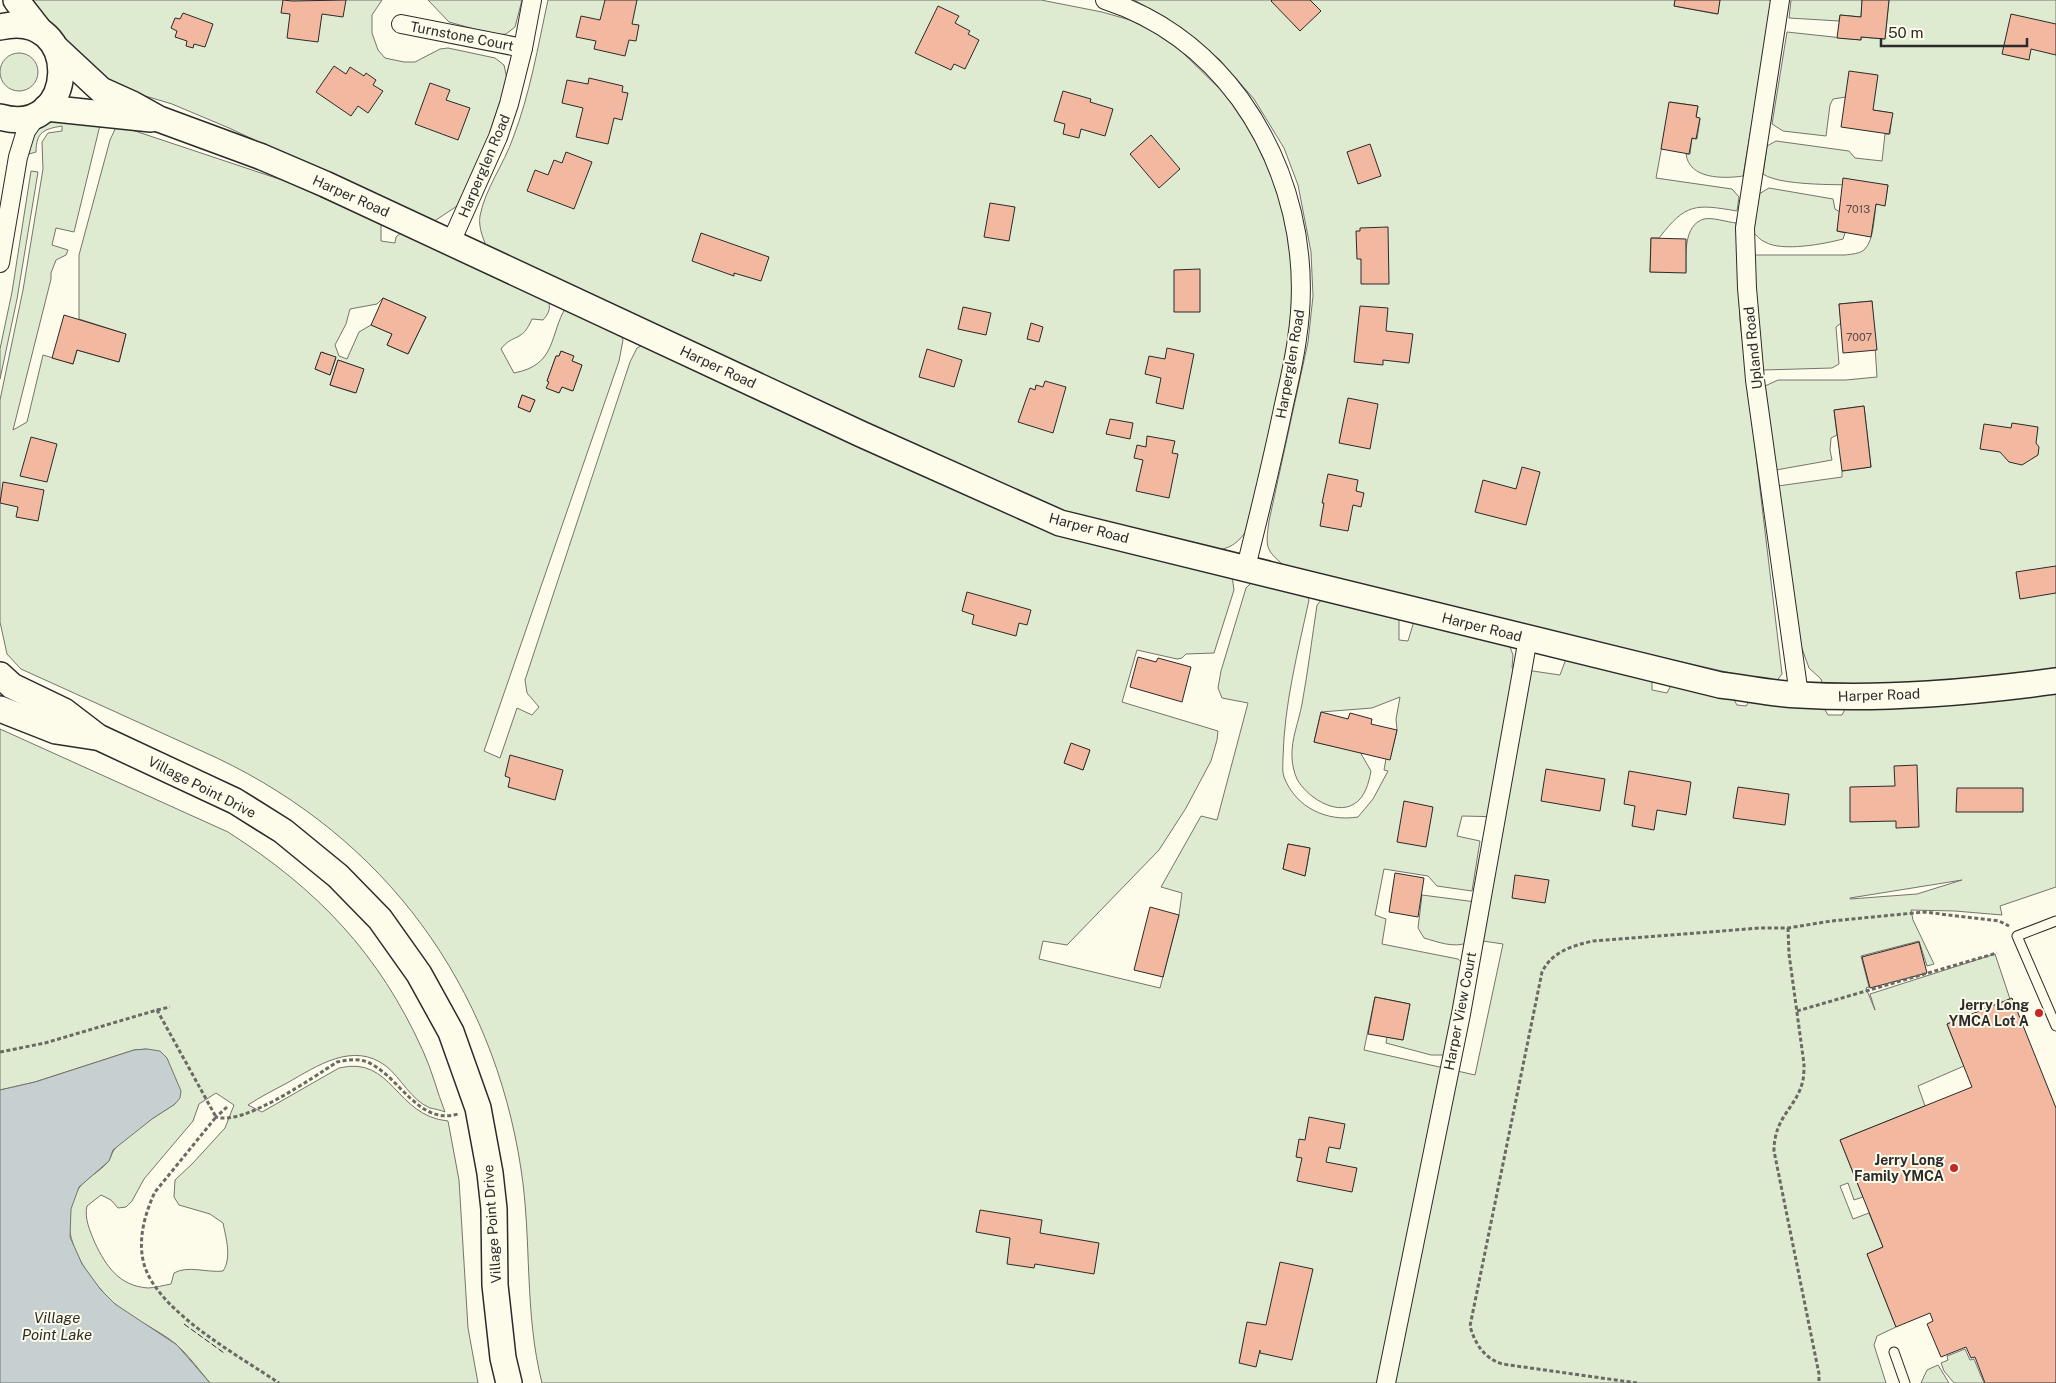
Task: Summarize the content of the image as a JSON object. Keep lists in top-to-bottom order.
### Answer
{
  "streets": {
    "main road": ["Harper Road", "Village Point Drive"],
    "street": [
      "Turnstone Court",
      "Harperglen Road",
      "Upland Road",
      "Harper View Court"
    ]
  },
  "crossings": [
    ["Turnstone Court", "Harperglen Road"],
    ["Harperglen Road", "Harper Road"],
    ["Harper Road", "Upland Road"],
    ["Harper Road", "Harper View Court"]
  ],
  "water": ["Village Point Lake"],
  "places": ["Jerry Long YMCA Lot A", "Jerry Long Family YMCA"],
  "house_numbers": ["7013", "7007"],
  "scale_bar": "50 m"
}
